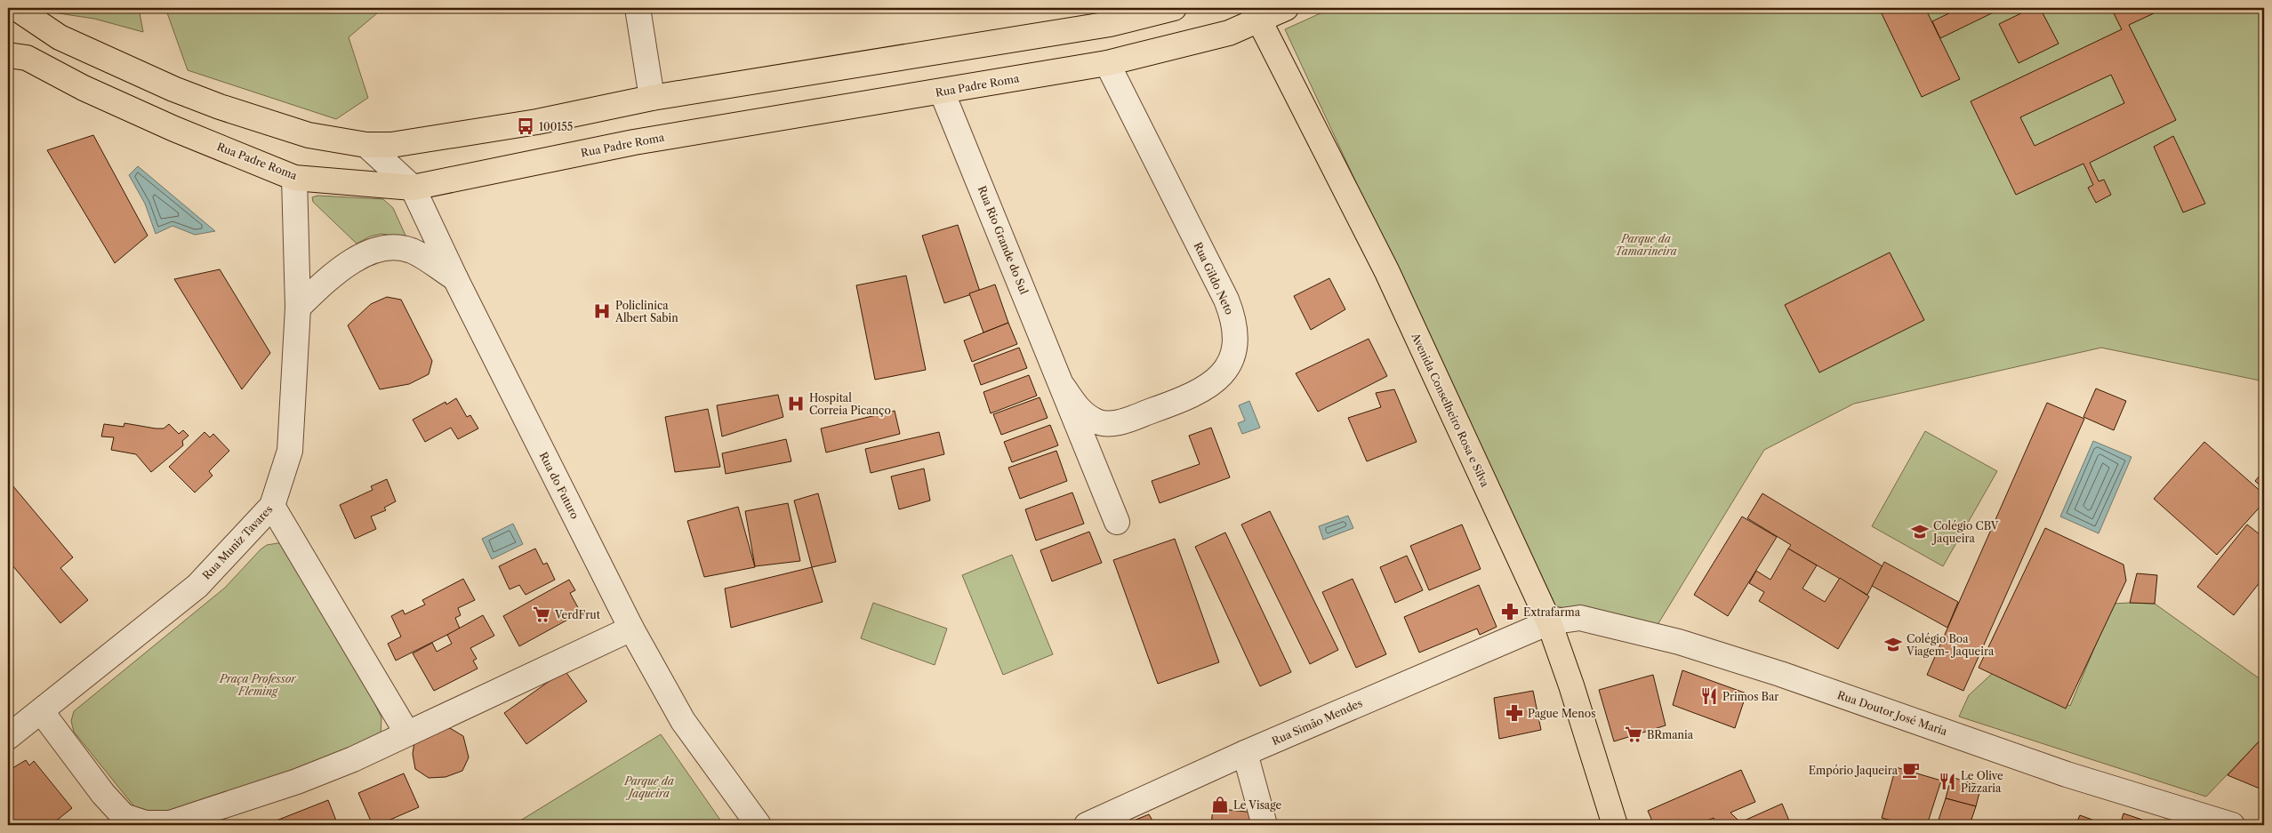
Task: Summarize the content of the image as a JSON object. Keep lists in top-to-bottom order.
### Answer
{
  "streets": {
    "main road": ["Rua Padre Roma", "Avenida Conselheiro Rosa e Silva"],
    "street": [
      "Rua Rio Grande do Sul",
      "Rua Gildo Neto",
      "Rua do Futuro",
      "Rua Muniz Tavares",
      "Rua Doutor José Maria",
      "Rua Simão Mendes"
    ]
  },
  "crossings": [
    ["Rua Padre Roma", "Rua Rio Grande do Sul"],
    ["Rua Padre Roma", "Rua Gildo Neto"],
    ["Rua Padre Roma", "Avenida Conselheiro Rosa e Silva"],
    ["Rua Padre Roma", "Rua do Futuro"],
    ["Rua Padre Roma", "Rua Muniz Tavares"],
    ["Rua Rio Grande do Sul", "Rua Gildo Neto"],
    ["Avenida Conselheiro Rosa e Silva", "Rua Doutor José Maria"],
    ["Avenida Conselheiro Rosa e Silva", "Rua Simão Mendes"],
    ["Rua Doutor José Maria", "Rua Simão Mendes"]
  ],
  "parks": ["Parque da Tamarineira", "Praça Professor Fleming", "Parque da Jaqueira"],
  "places": {
    "bus stop": ["100155"],
    "hospital": ["Policlinica Albert Sabin", "Hospital Correia Picanço"],
    "school or university": ["Colégio CBV Jaqueira", "Colégio Boa Viagem- Jaqueira"],
    "pharmacy": ["Extrafarma", "Pague Menos"],
    "supermarket": ["VerdFrut", "BRmania"],
    "restaurant": ["Primos Bar", "Le Olive Pizzaria"],
    "cafe": ["Empório Jaqueira"],
    "shop": ["Le Visage"]
  }
}
